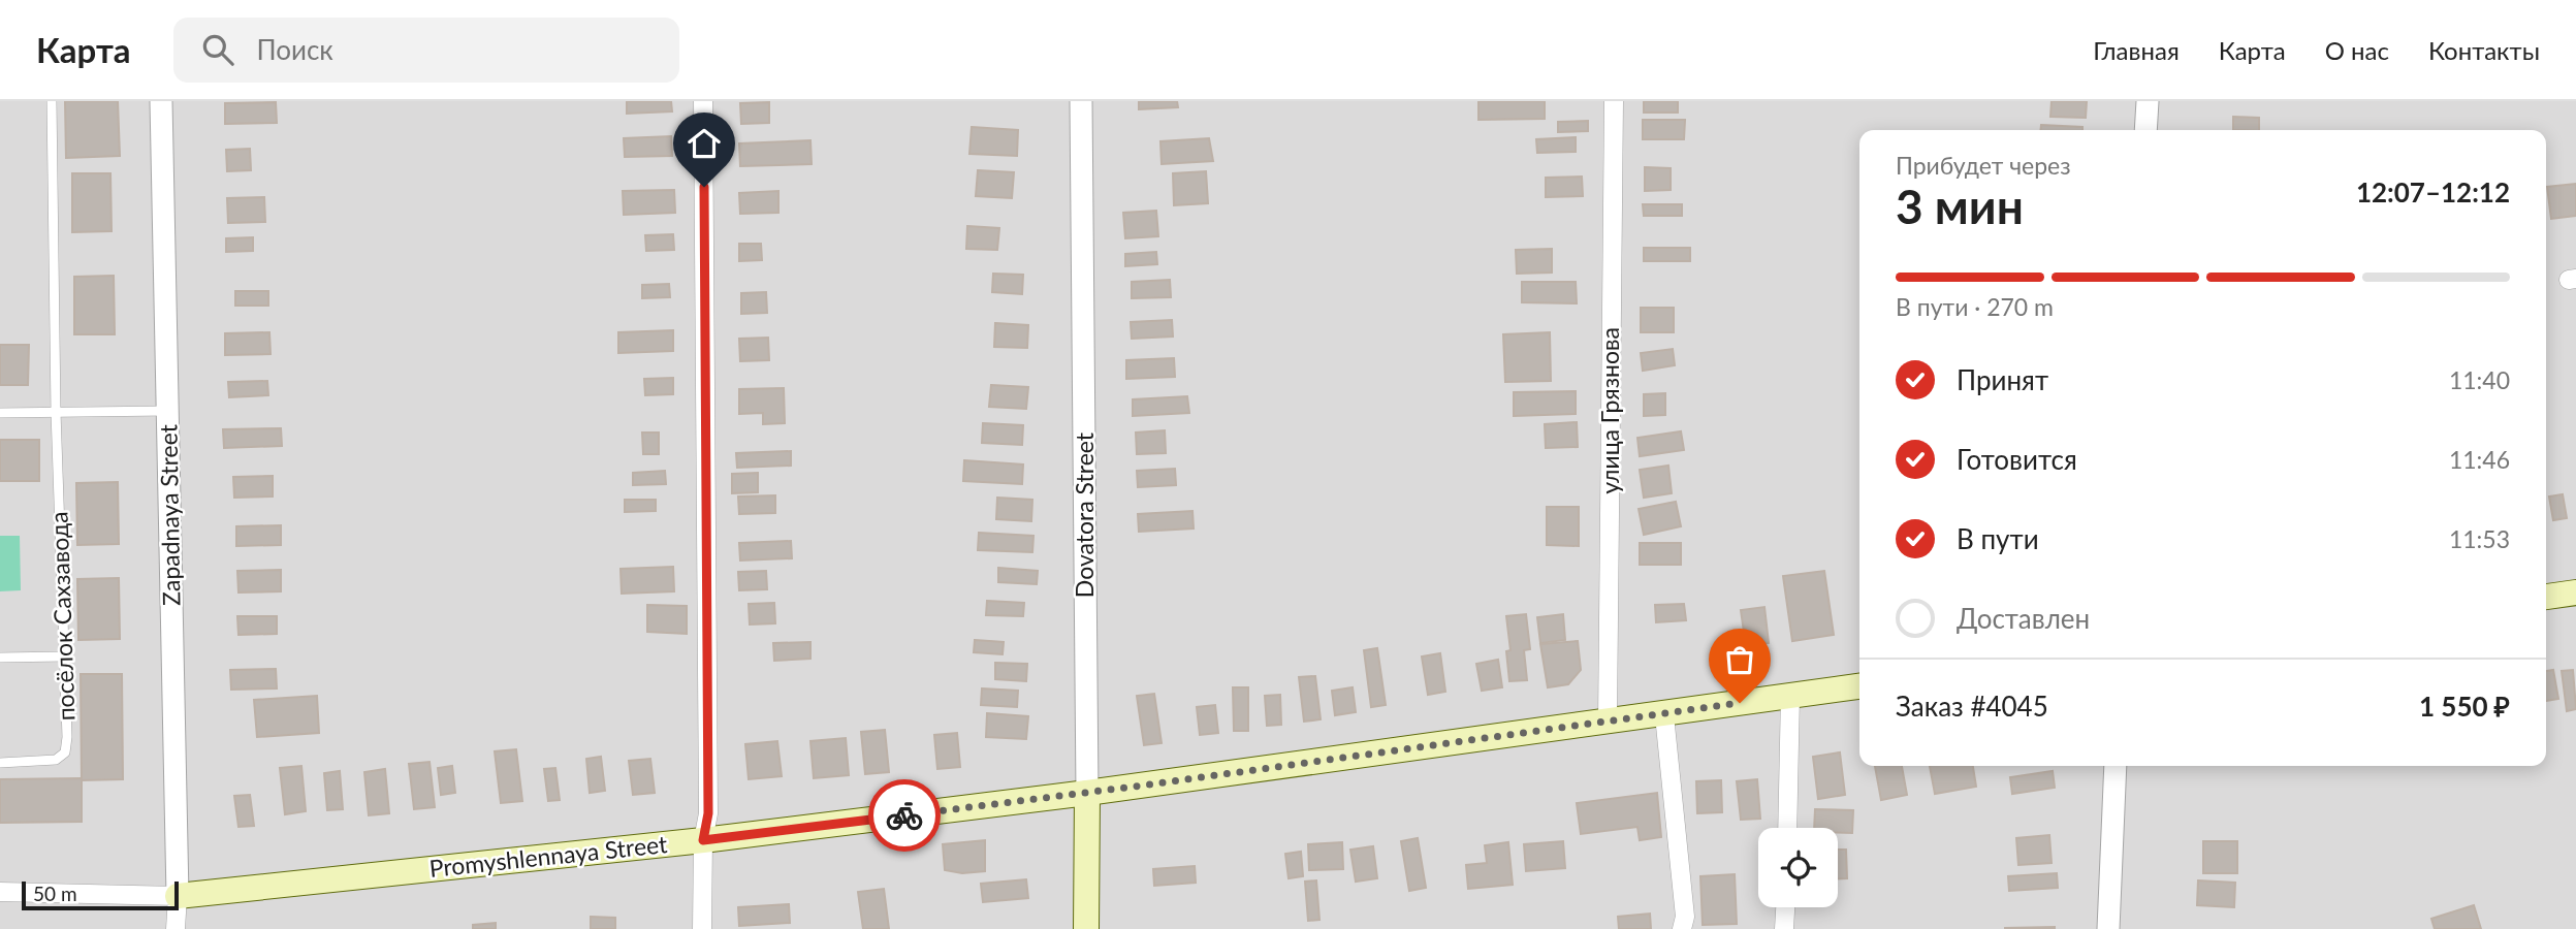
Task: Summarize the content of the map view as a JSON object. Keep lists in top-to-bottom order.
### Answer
{
  "streets": {
    "main road": ["Dovatora Street", "Promyshlennaya Street"],
    "street": ["улица Грязнова", "Zapadnaya Street"],
    "lane": ["посёлок Сахзавода"]
  },
  "crossings": [
    ["улица Грязнова", "Promyshlennaya Street"],
    ["Zapadnaya Street", "Promyshlennaya Street"],
    ["Dovatora Street", "Promyshlennaya Street"]
  ],
  "scale_bar": "50 m",
  "page": {
    "header": "Карта",
    "search": "Поиск",
    "nav": [
      "Главная",
      "Карта",
      "О нас",
      "Контакты"
    ],
    "heading": ["3 мин", "Прибудет через", "12:07–12:12"],
    "panel": ["Заказ #4045", "1 550 ₽"],
    "bar": "В пути · 270 m",
    "list": [
      ["Принят", "11:40"],
      ["Готовится", "11:46"],
      ["В пути", "11:53"],
      "Доставлен"
    ],
    "scale": "50 m"
  }
}
